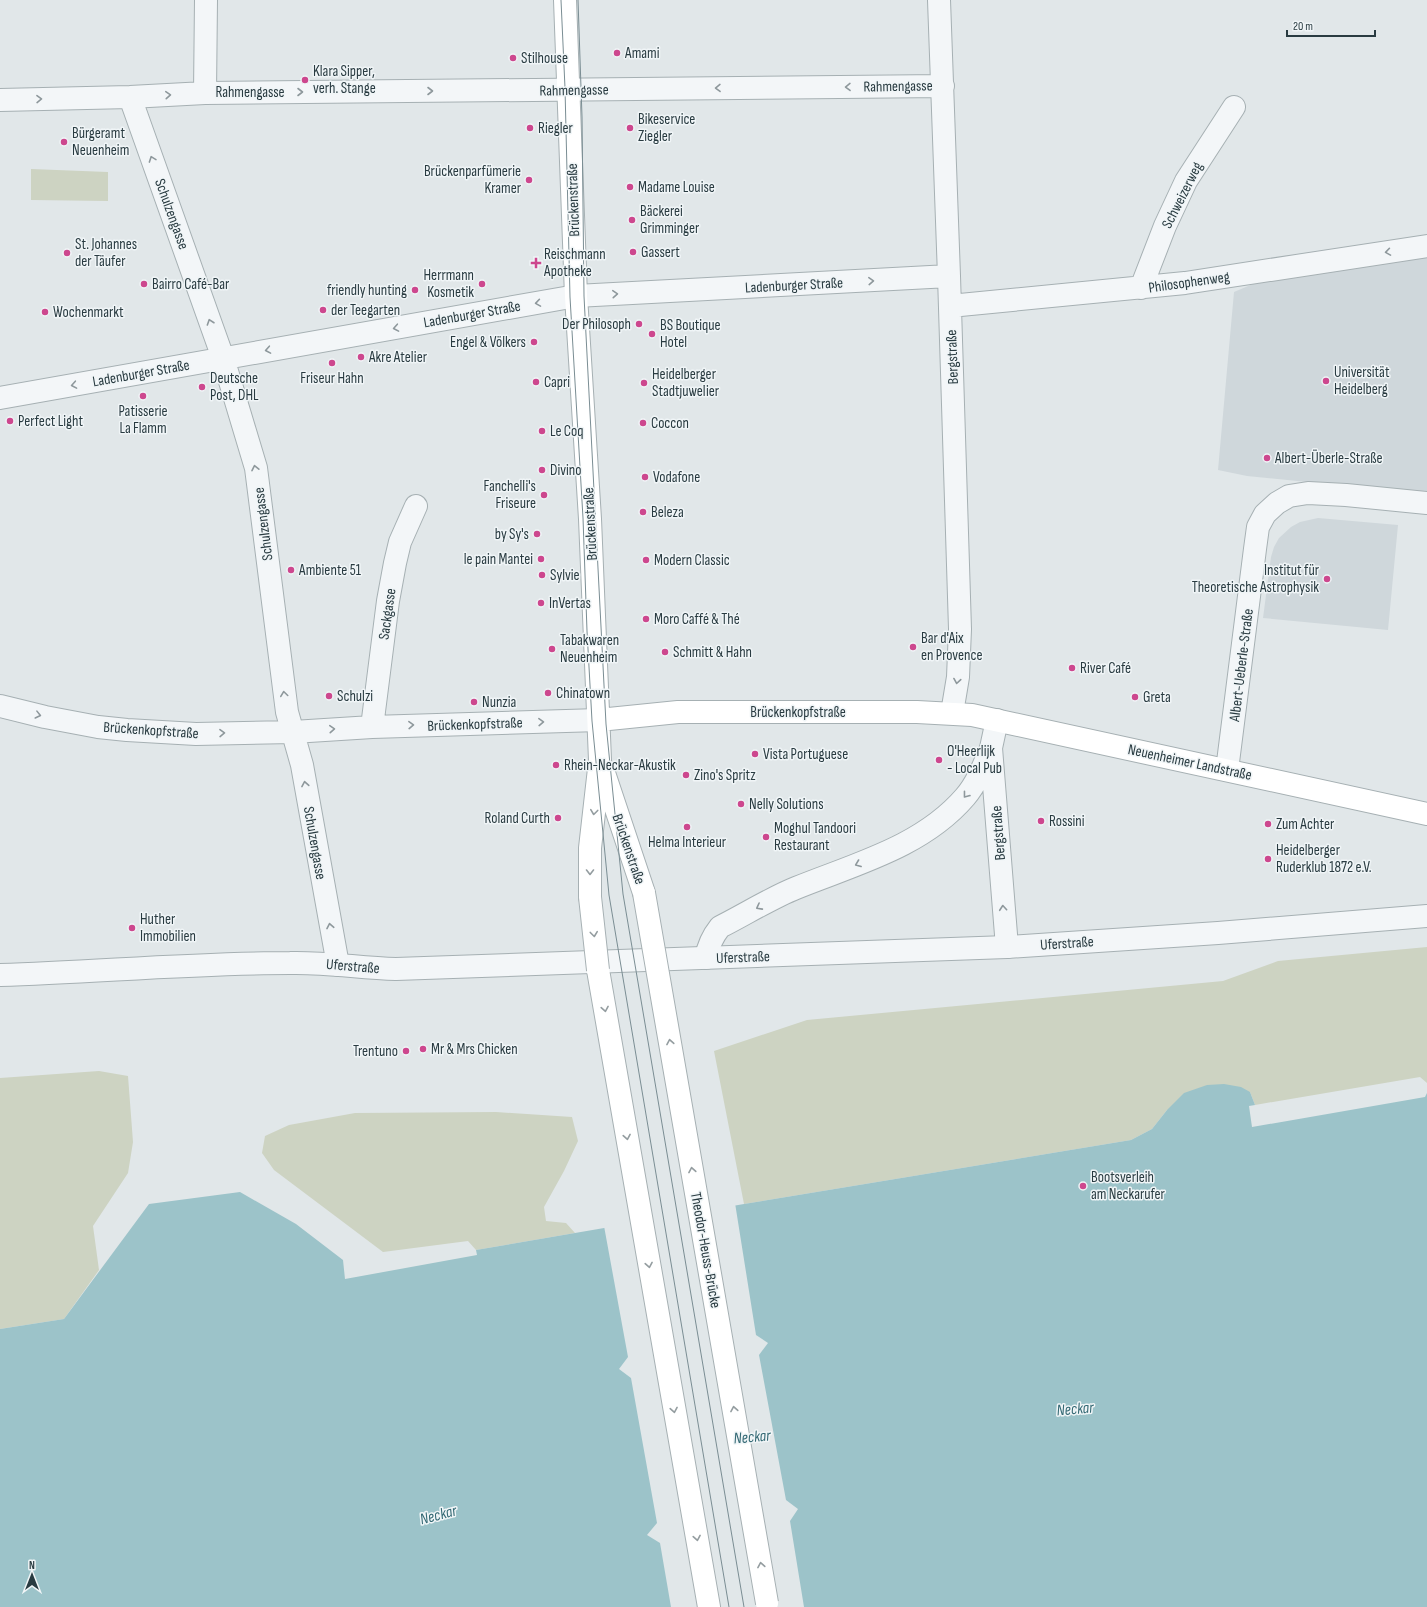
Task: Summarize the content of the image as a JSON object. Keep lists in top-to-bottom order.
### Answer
{
  "streets": {
    "main road": [
      "Brückenstraße",
      "Brückenkopfstraße",
      "Neuenheimer Landstraße",
      "Theodor-Heuss-Brücke"
    ],
    "street": [
      "Rahmengasse",
      "Schweizerweg",
      "Schulzengasse",
      "Philosophenweg",
      "Ladenburger Straße",
      "Bergstraße",
      "Sackgasse",
      "Albert-Ueberle-Straße",
      "Uferstraße"
    ]
  },
  "crossings": [
    ["Rahmengasse", "Brückenstraße"],
    ["Rahmengasse", "Schulzengasse"],
    ["Rahmengasse", "Bergstraße"],
    ["Schweizerweg", "Philosophenweg"],
    ["Brückenstraße", "Ladenburger Straße"],
    ["Brückenstraße", "Brückenkopfstraße"],
    ["Brückenstraße", "Theodor-Heuss-Brücke"],
    ["Schulzengasse", "Ladenburger Straße"],
    ["Schulzengasse", "Brückenkopfstraße"],
    ["Schulzengasse", "Uferstraße"],
    ["Philosophenweg", "Bergstraße"],
    ["Ladenburger Straße", "Bergstraße"],
    ["Bergstraße", "Brückenkopfstraße"],
    ["Bergstraße", "Neuenheimer Landstraße"],
    ["Bergstraße", "Uferstraße"],
    ["Sackgasse", "Brückenkopfstraße"],
    ["Albert-Ueberle-Straße", "Neuenheimer Landstraße"],
    ["Brückenkopfstraße", "Neuenheimer Landstraße"]
  ],
  "one_way": [
    "Brückenstraße",
    "Schulzengasse",
    "Philosophenweg",
    "Brückenkopfstraße",
    "Theodor-Heuss-Brücke"
  ],
  "water": ["Neckar"],
  "places": {
    "other": [
      "Amami",
      "Stilhouse",
      "Klara Sipper, verh. Stange",
      "Riegler",
      "Bikeservice Ziegler",
      "Bürgeramt Neuenheim",
      "Brückenparfümerie Kramer",
      "Madame Louise",
      "Bäckerei Grimminger",
      "Gassert",
      "St. Johannes der Täufer",
      "Bairro Café-Bar",
      "Herrmann Kosmetik",
      "friendly hunting",
      "der Teegarten",
      "Wochenmarkt",
      "Der Philosoph",
      "BS Boutique Hotel",
      "Engel & Völkers",
      "Akre Atelier",
      "Friseur Hahn",
      "Universität Heidelberg",
      "Capri",
      "Heidelberger Stadtjuwelier",
      "Deutsche Post, DHL",
      "Patisserie La Flamm",
      "Perfect Light",
      "Coccon",
      "Le Coq",
      "Albert-Überle-Straße",
      "Divino",
      "Vodafone",
      "Fanchelli's Friseure",
      "Beleza",
      "by Sy's",
      "le pain Mantei",
      "Modern Classic",
      "Ambiente 51",
      "Sylvie",
      "Institut für Theoretische Astrophysik",
      "InVertas",
      "Moro Caffé & Thé",
      "Bar d'Aix en Provence",
      "Tabakwaren Neuenheim",
      "Schmitt & Hahn",
      "River Café",
      "Chinatown",
      "Schulzi",
      "Greta",
      "Nunzia",
      "Vista Portuguese",
      "O'Heerlijk - Local Pub",
      "Rhein-Neckar-Akustik",
      "Zino's Spritz",
      "Nelly Solutions",
      "Roland Curth",
      "Rossini",
      "Zum Achter",
      "Helma Interieur",
      "Moghul Tandoori Restaurant",
      "Heidelberger Ruderklub 1872 e.V.",
      "Huther Immobilien",
      "Mr & Mrs Chicken",
      "Trentuno",
      "Bootsverleih am Neckarufer"
    ],
    "health": ["Reischmann Apotheke"]
  },
  "scale_bar": "20 m",
  "north": "top"
}
